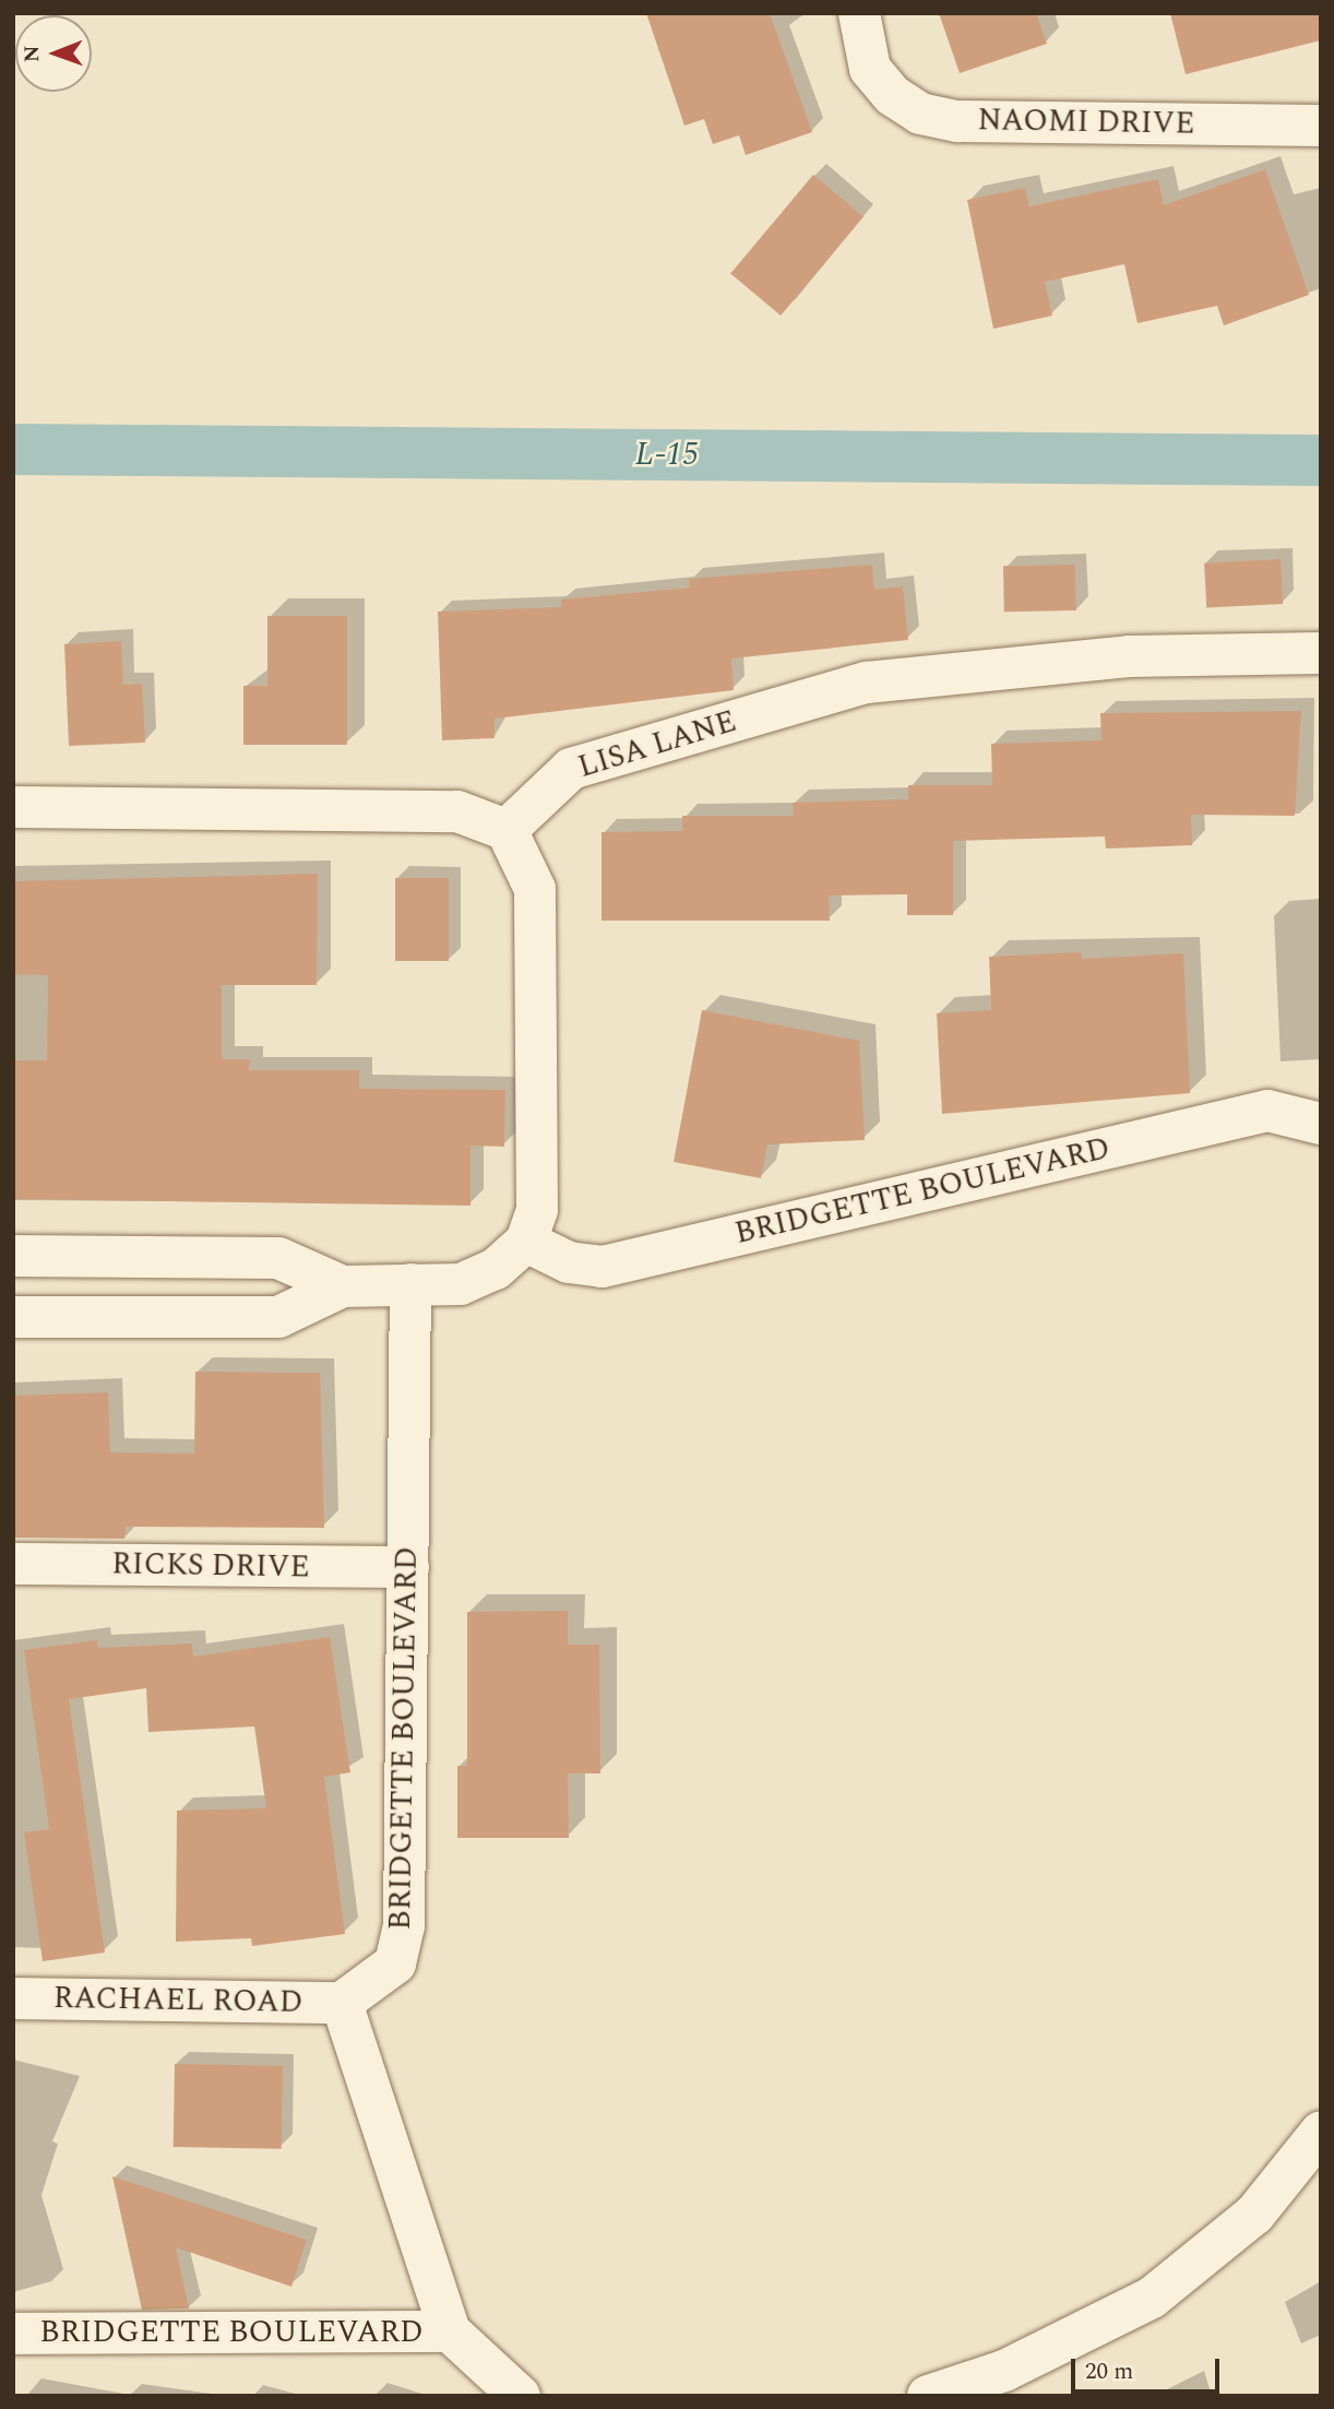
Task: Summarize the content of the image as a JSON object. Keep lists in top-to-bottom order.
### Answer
{
  "streets": {
    "street": [
      "NAOMI DRIVE",
      "LISA LANE",
      "BRIDGETTE BOULEVARD",
      "RICKS DRIVE",
      "RACHAEL ROAD"
    ]
  },
  "crossings": [
    ["BRIDGETTE BOULEVARD", "RICKS DRIVE"],
    ["BRIDGETTE BOULEVARD", "RACHAEL ROAD"]
  ],
  "water": ["L-15"],
  "scale_bar": "20 m",
  "north": "left"
}
